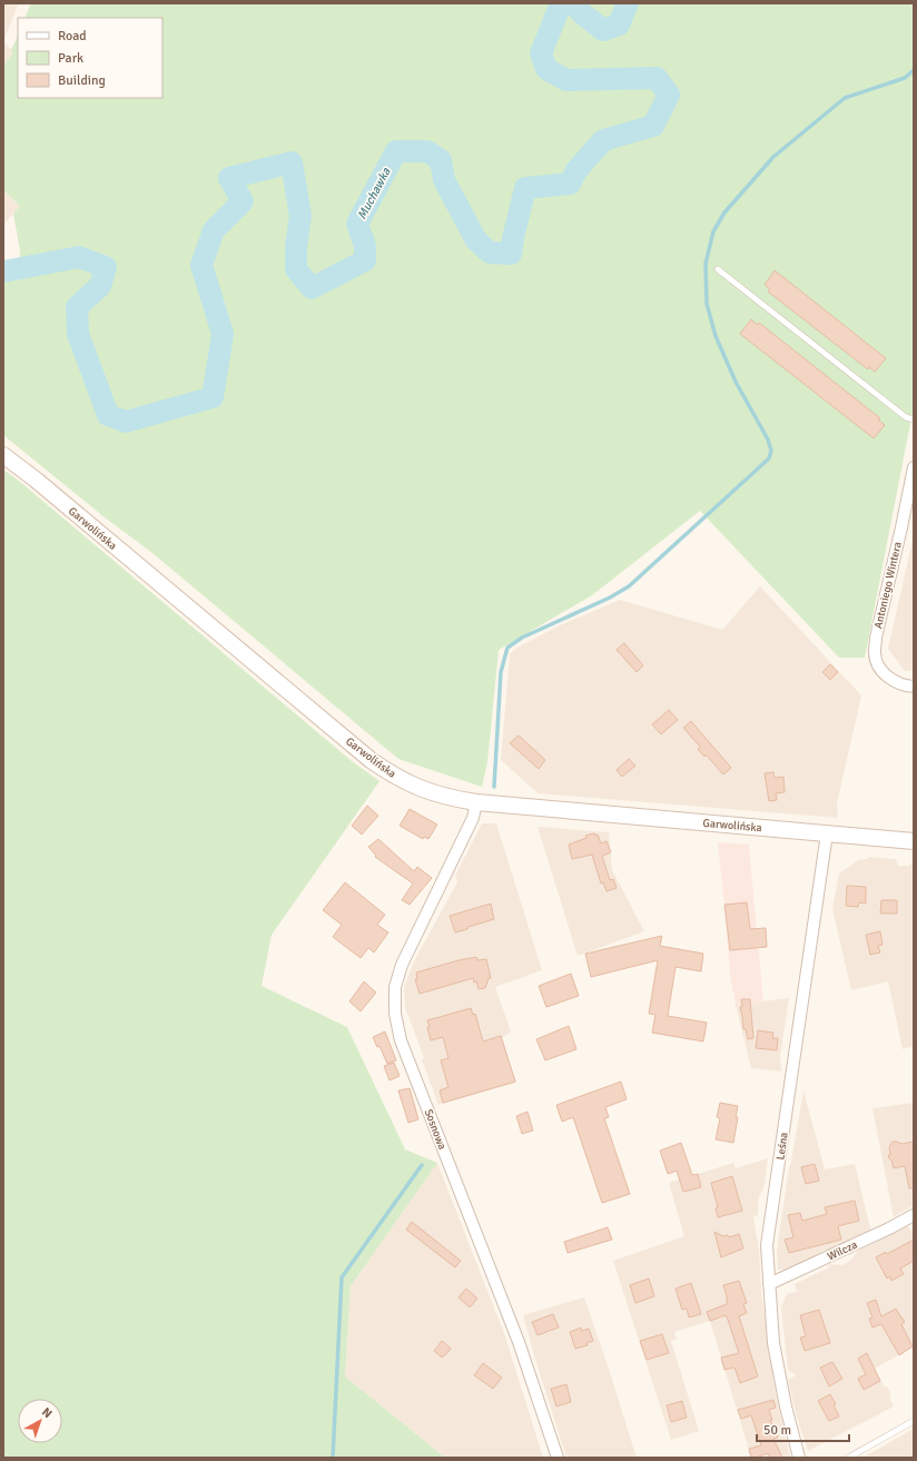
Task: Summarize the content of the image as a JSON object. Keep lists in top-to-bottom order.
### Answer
{
  "streets": {
    "main road": ["Garwolińska"],
    "street": [
      "Antoniego Wintera",
      "Sosnowa",
      "Leśna",
      "Wilcza"
    ]
  },
  "crossings": [
    ["Garwolińska", "Sosnowa"],
    ["Garwolińska", "Leśna"],
    ["Leśna", "Wilcza"]
  ],
  "water": ["Muchawka"],
  "legend": ["Road", "Park", "Building"],
  "scale_bar": "50 m",
  "north": "top right"
}
